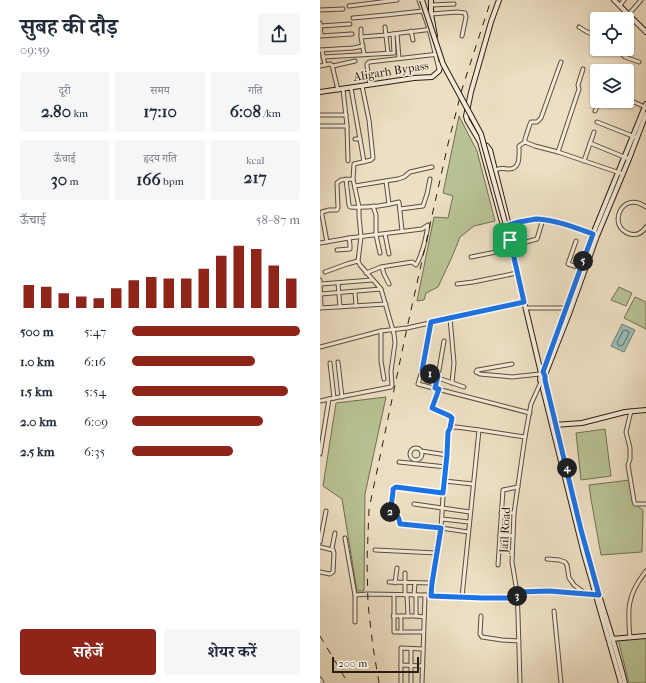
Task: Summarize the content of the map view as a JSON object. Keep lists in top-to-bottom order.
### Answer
{
  "streets": {
    "main road": ["Aligarh Bypass"],
    "street": ["Jail Road"]
  },
  "scale_bar": "200 m",
  "page": {
    "heading": ["सुबह की दौड़", "09:59"],
    "stats": [
      ["दूरी", "2.80 km"],
      ["समय", "17:10"],
      ["गति", "6:08 /km"],
      ["ऊँचाई", "30 m"],
      ["हृदय गति", "166 bpm"],
      ["kcal", "217"]
    ],
    "chart": ["ऊँचाई", "58–87 m"],
    "pins": [
      "5",
      "1",
      "4",
      "2",
      "3"
    ],
    "list": [
      {
        "name": "500 m",
        "note": "5:47"
      },
      {
        "name": "1.0 km",
        "note": "6:16"
      },
      {
        "name": "1.5 km",
        "note": "5:54"
      },
      {
        "name": "2.0 km",
        "note": "6:09"
      },
      {
        "name": "2.5 km",
        "note": "6:35"
      }
    ],
    "buttons": ["सहेजें", "शेयर करें"],
    "scale": "200 m"
  }
}
